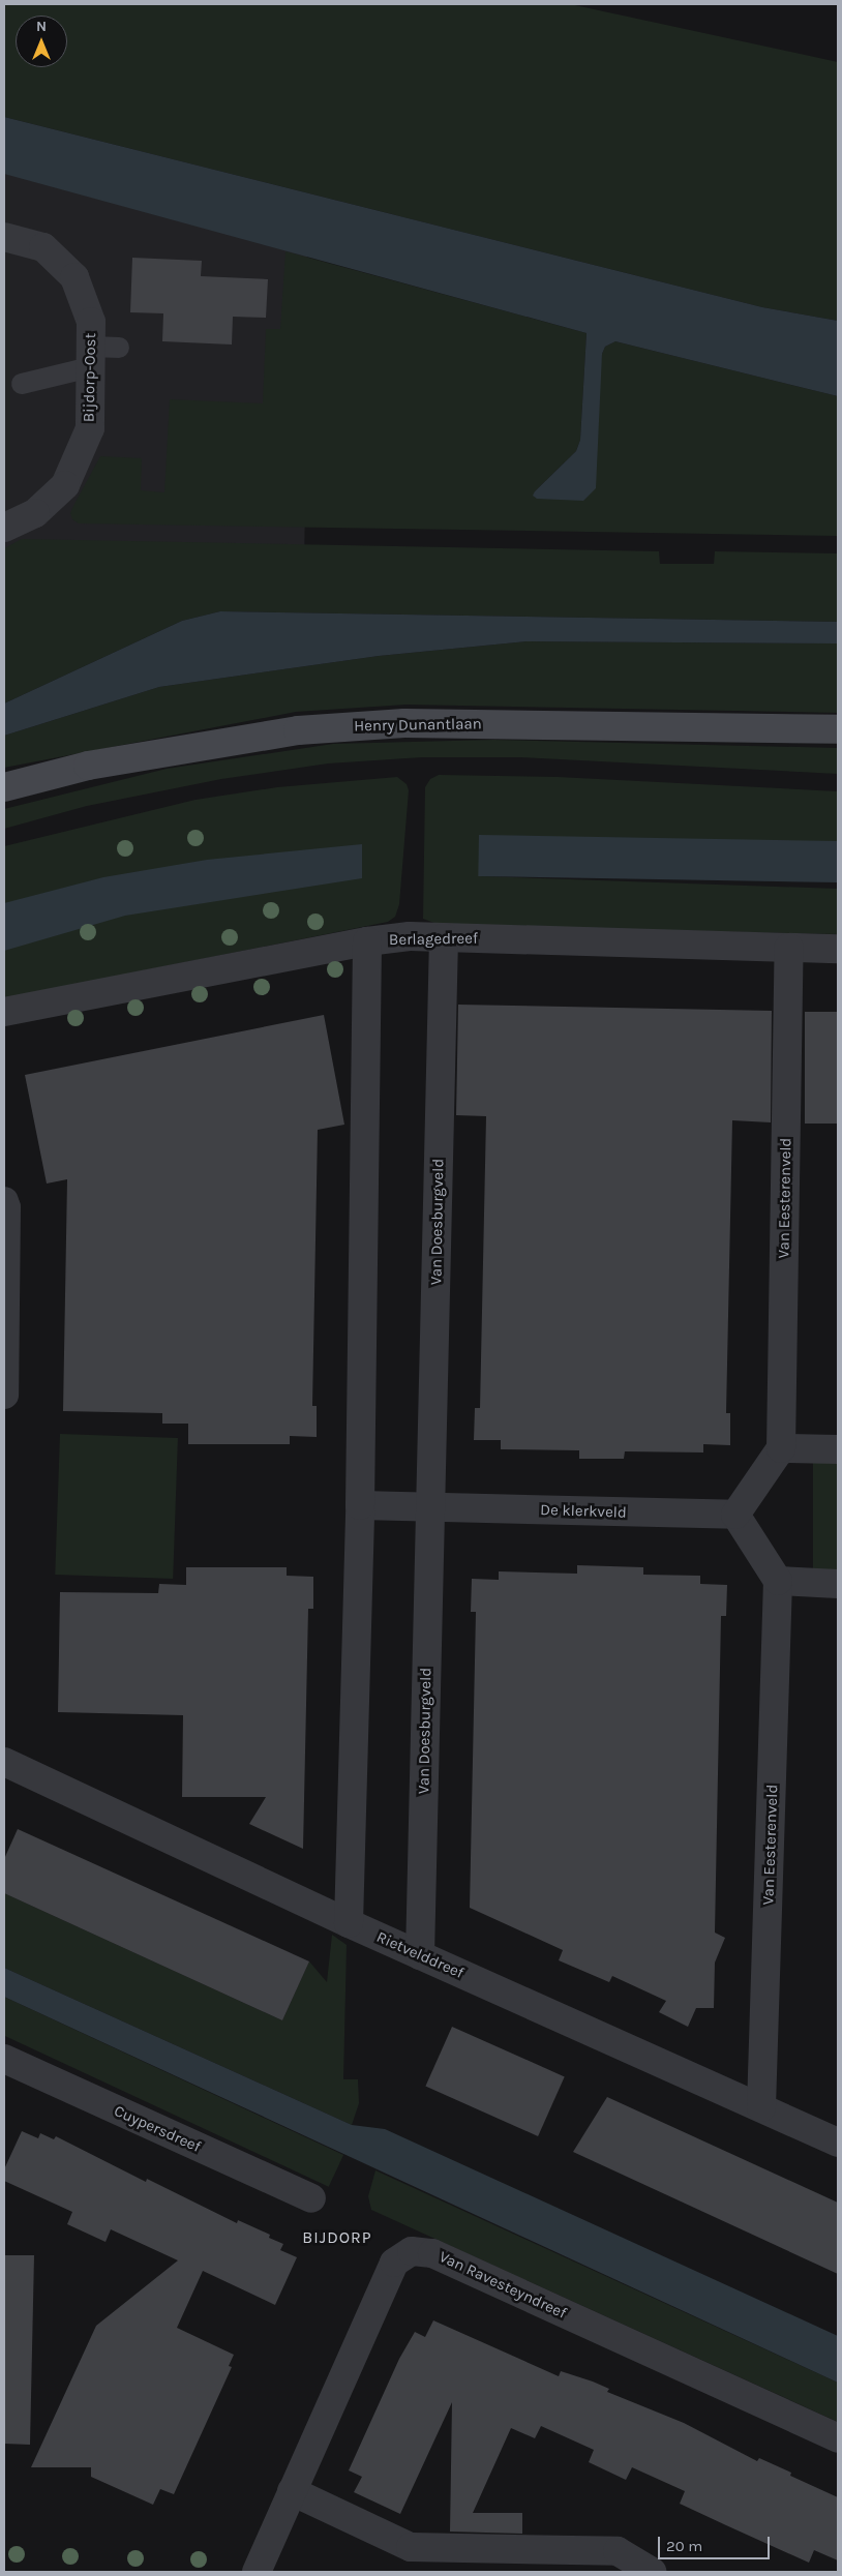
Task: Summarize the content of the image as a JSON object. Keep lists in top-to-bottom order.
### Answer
{
  "streets": {
    "main road": ["Henry Dunantlaan"],
    "street": [
      "Bijdorp-Oost",
      "Berlagedreef",
      "Van Eesterenveld",
      "Van Doesburgveld",
      "De klerkveld",
      "Rietvelddreef",
      "Cuypersdreef",
      "Van Ravesteyndreef"
    ]
  },
  "crossings": [
    ["Berlagedreef", "Van Eesterenveld"],
    ["Berlagedreef", "Van Doesburgveld"],
    ["Van Eesterenveld", "Rietvelddreef"],
    ["Van Doesburgveld", "De klerkveld"],
    ["Van Doesburgveld", "Rietvelddreef"]
  ],
  "districts": ["BIJDORP"],
  "scale_bar": "20 m",
  "north": "top"
}
